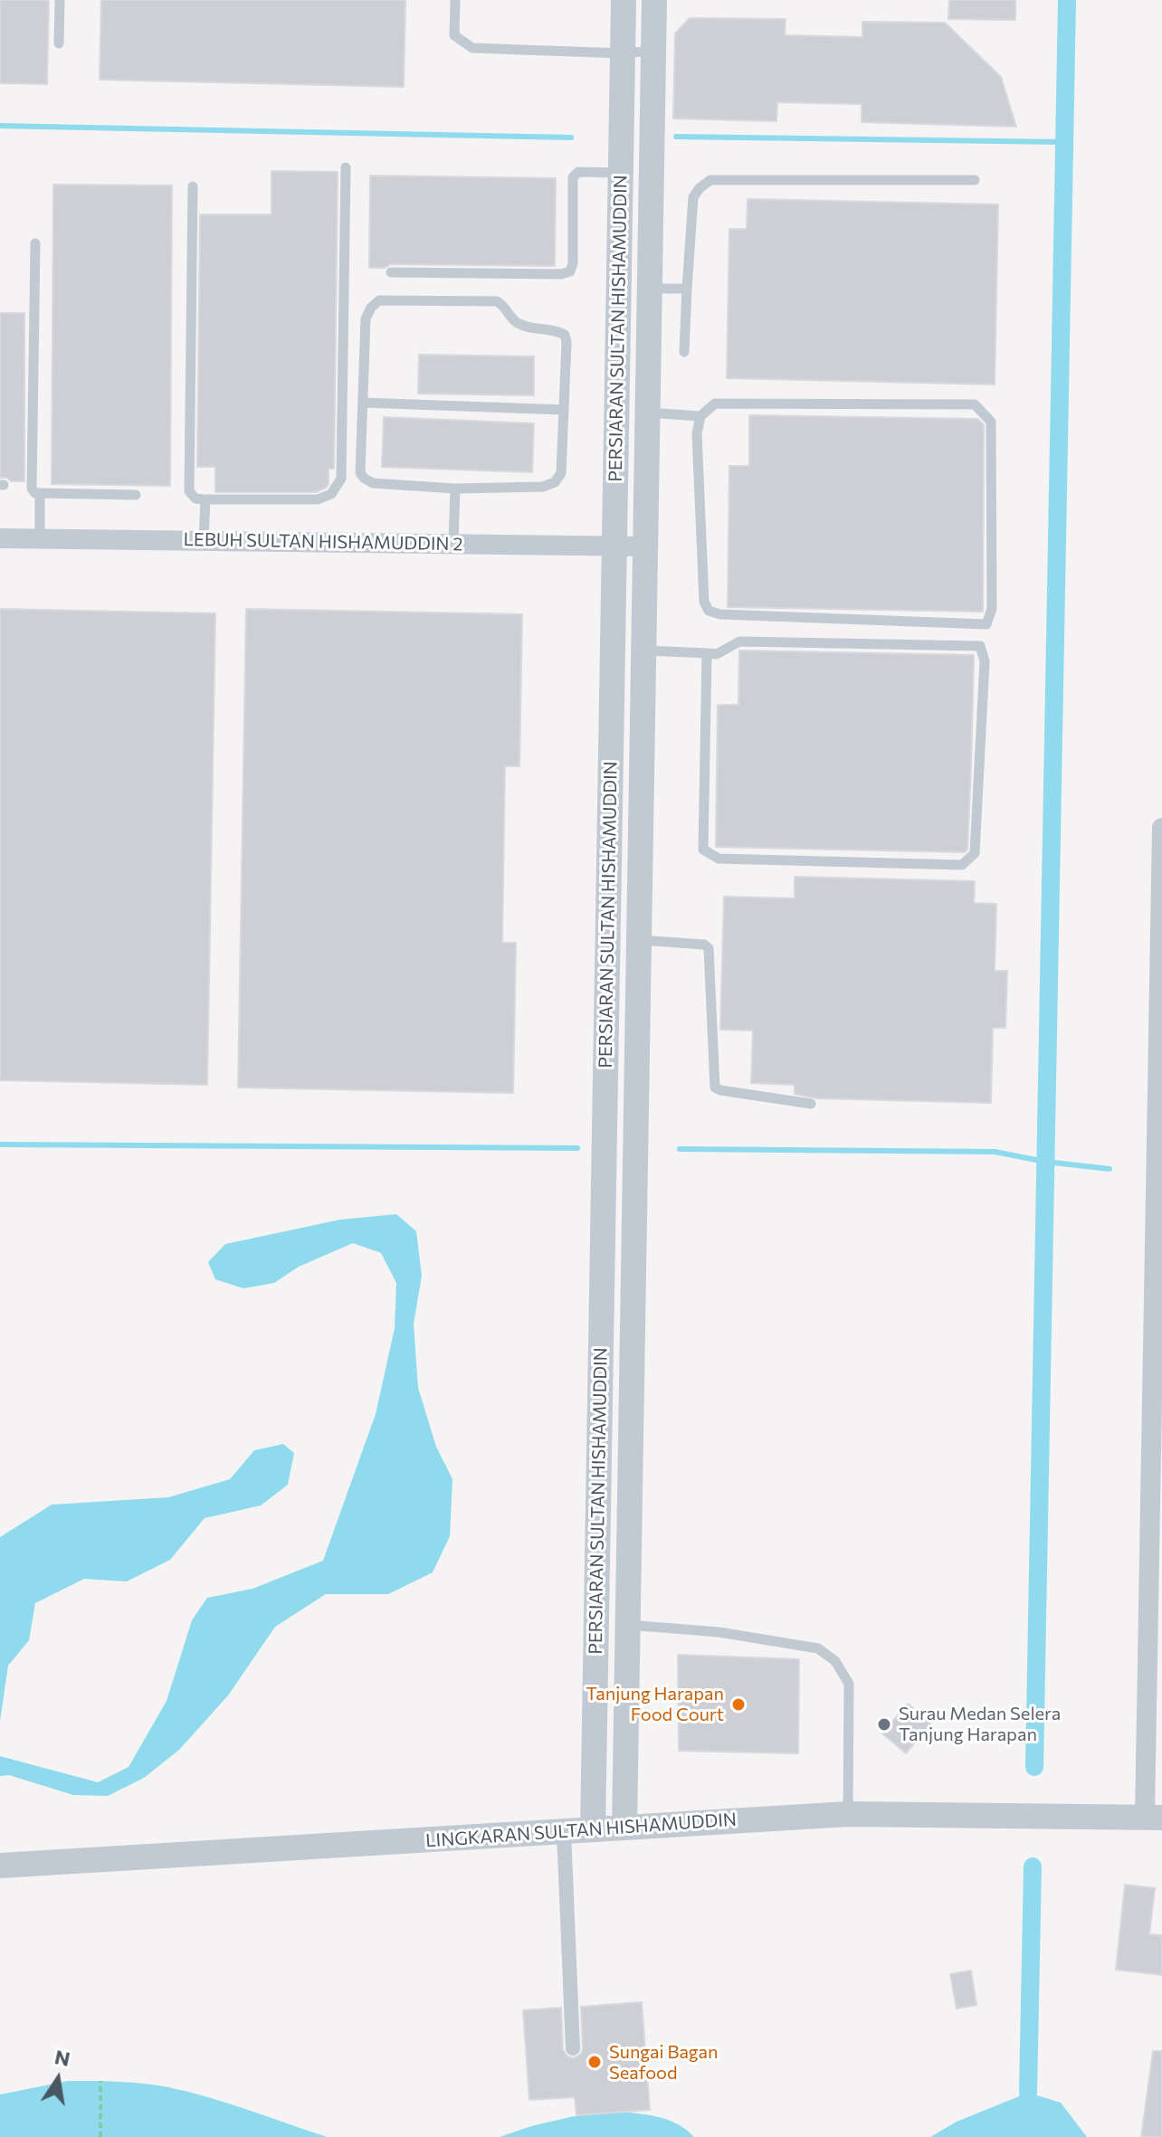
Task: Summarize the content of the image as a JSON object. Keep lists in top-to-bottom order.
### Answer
{
  "streets": {
    "street": ["PERSIARAN SULTAN HISHAMUDDIN", "LEBUH SULTAN HISHAMUDDIN 2", "LINGKARAN SULTAN HISHAMUDDIN"]
  },
  "crossings": [
    ["PERSIARAN SULTAN HISHAMUDDIN", "LEBUH SULTAN HISHAMUDDIN 2"],
    ["PERSIARAN SULTAN HISHAMUDDIN", "LINGKARAN SULTAN HISHAMUDDIN"]
  ],
  "places": ["Tanjung Harapan Food Court", "Surau Medan Selera Tanjung Harapan", "Sungai Bagan Seafood"],
  "north": "top"
}
